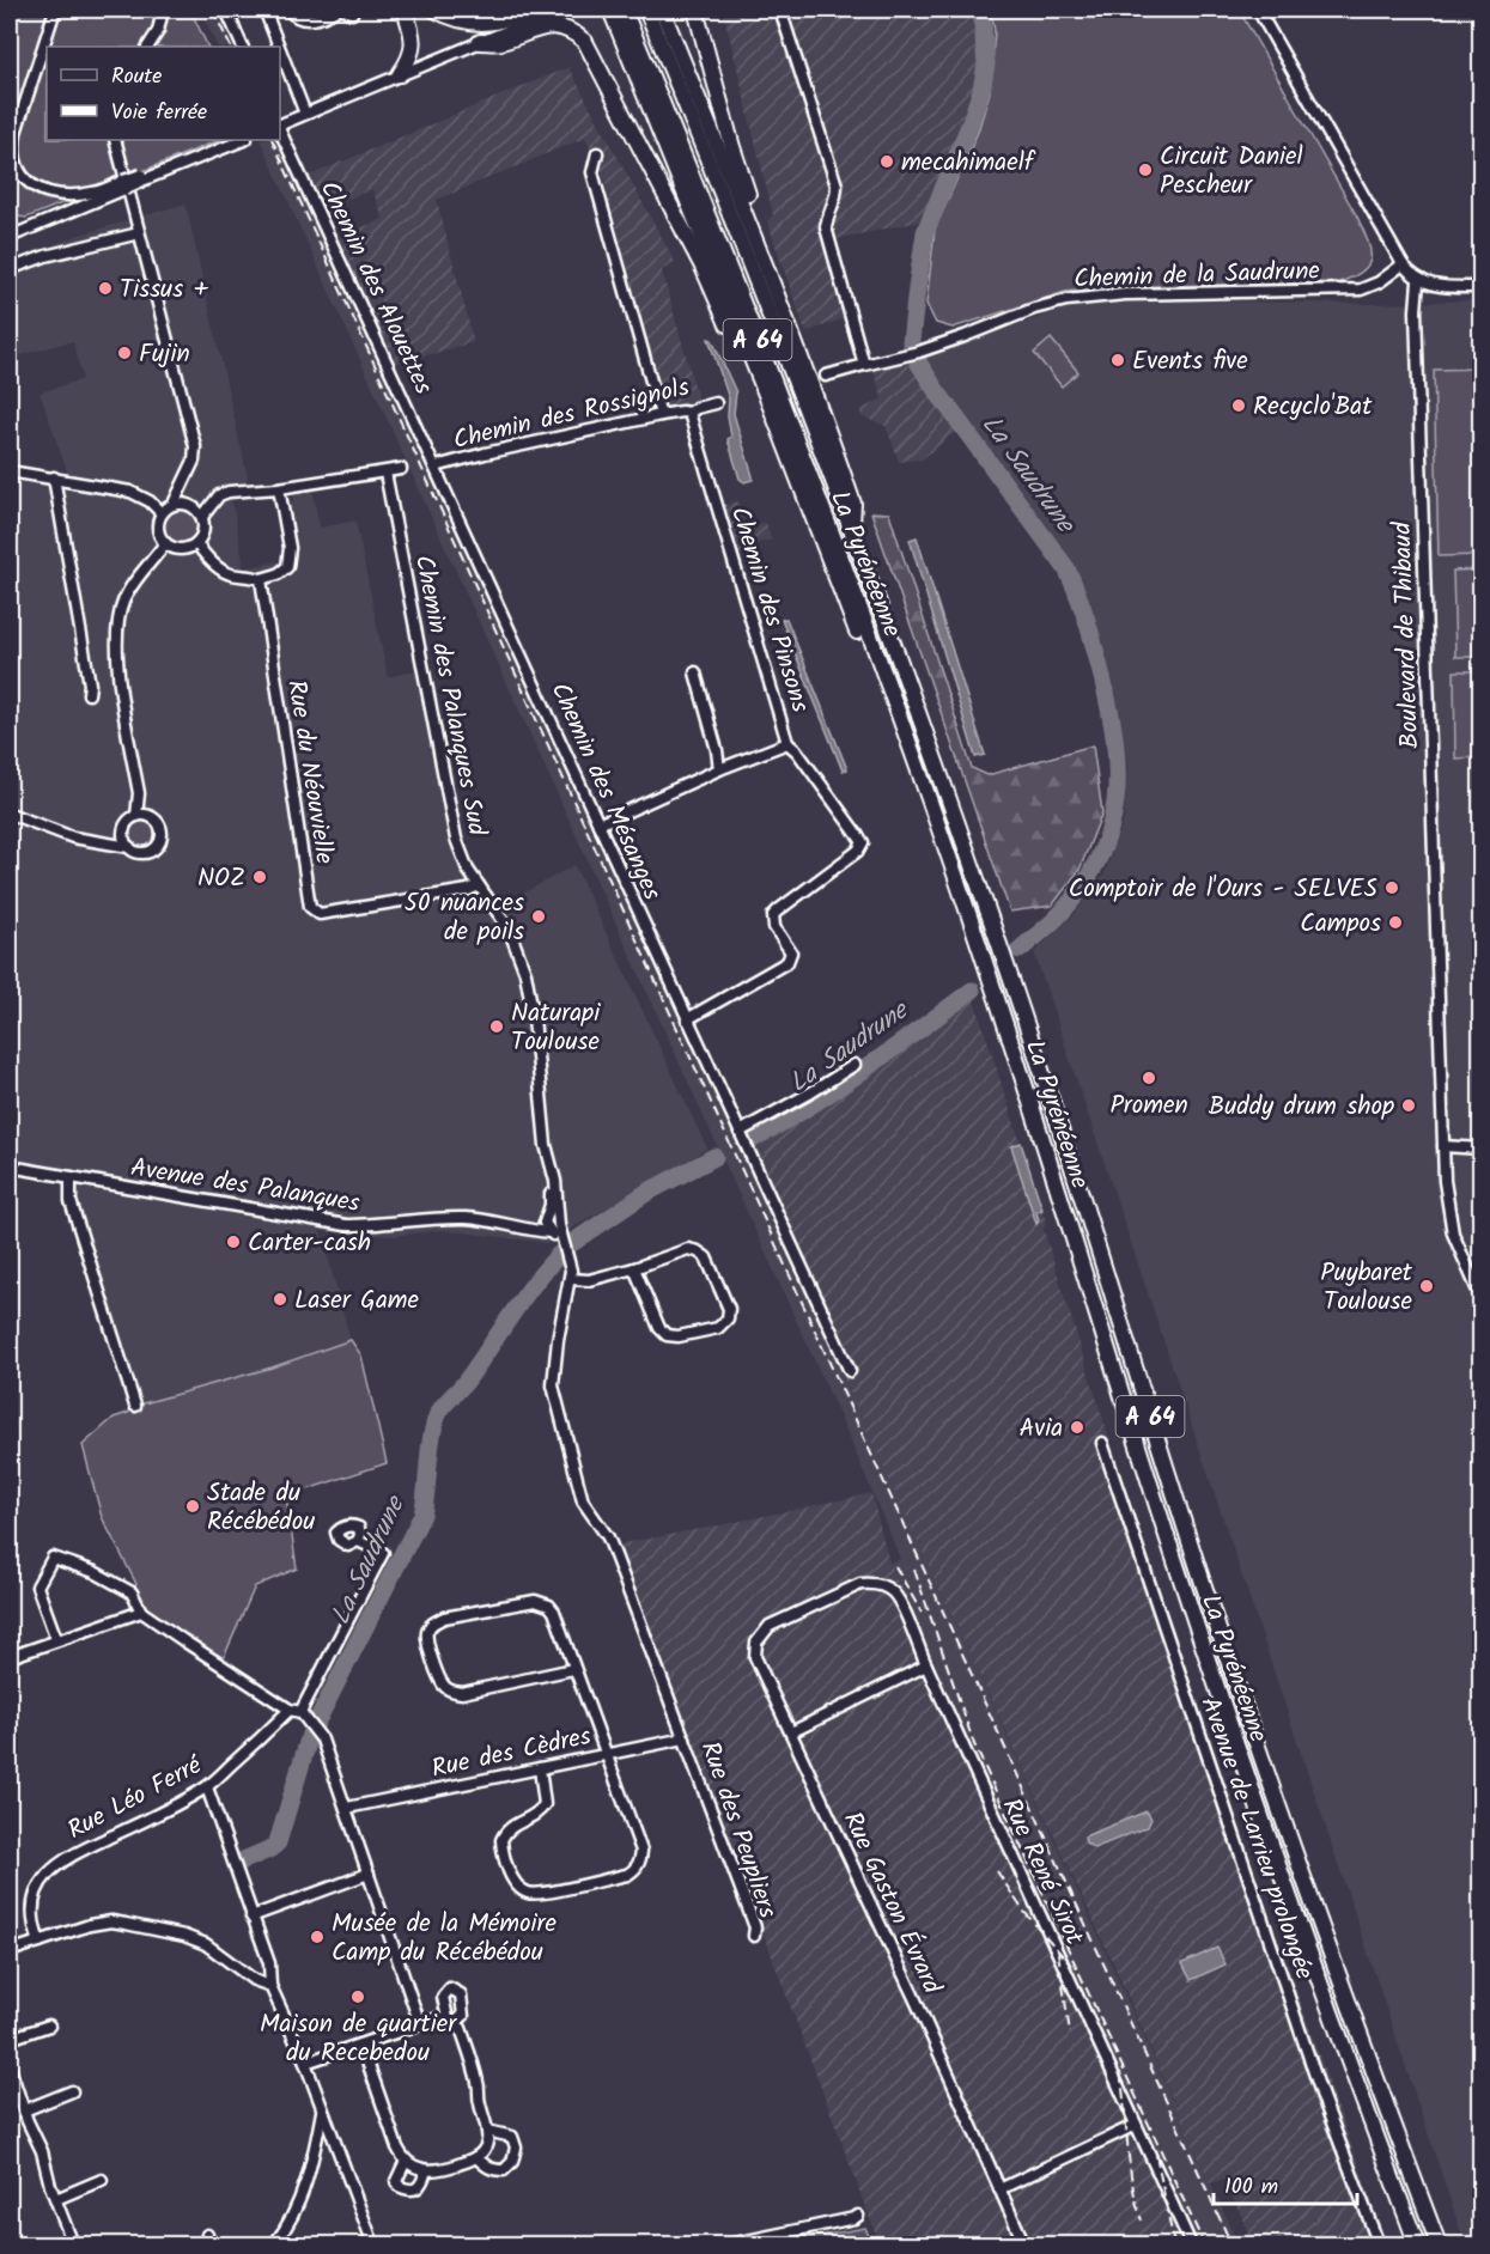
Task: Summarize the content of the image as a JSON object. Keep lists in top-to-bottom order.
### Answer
{
  "streets": {
    "highway": ["A 64", "La Pyrénéenne"],
    "street": [
      "Chemin de la Saudrune",
      "Chemin des Alouettes",
      "Chemin des Rossignols",
      "Chemin des Pinsons",
      "Boulevard de Thibaud",
      "Chemin des Palanques Sud",
      "Rue du Néouvielle",
      "Chemin des Mésanges",
      "Avenue des Palanques",
      "Rue des Cèdres",
      "Rue Léo Ferré",
      "Rue des Peupliers",
      "Avenue de Larrieu prolongée",
      "Rue René Sirot",
      "Rue Gaston Évrard"
    ]
  },
  "crossings": [
    ["Chemin des Alouettes", "Chemin des Rossignols"],
    ["Chemin des Alouettes", "Chemin des Mésanges"],
    ["Chemin des Rossignols", "Chemin des Pinsons"],
    ["Chemin des Rossignols", "Chemin des Mésanges"],
    ["Chemin des Pinsons", "Chemin des Mésanges"],
    ["Chemin des Palanques Sud", "Rue du Néouvielle"],
    ["Chemin des Palanques Sud", "Avenue des Palanques"],
    ["Chemin des Palanques Sud", "Rue des Peupliers"],
    ["Rue des Cèdres", "Rue des Peupliers"],
    ["Rue René Sirot", "Rue Gaston Évrard"]
  ],
  "water": ["La Saudrune"],
  "places": [
    "mecahimaelf",
    "Circuit Daniel Pescheur",
    "Tissus +",
    "Fujin",
    "Events five",
    "Recyclo'Bat",
    "NOZ",
    "Comptoir de l'Ours - SELVES",
    "50 nuances de poils",
    "Campos",
    "Naturapi Toulouse",
    "Promen",
    "Buddy drum shop",
    "Carter-cash",
    "Puybaret Toulouse",
    "Laser Game",
    "Avia",
    "Stade du Récébédou",
    "Musée de la Mémoire Camp du Récébédou",
    "Maison de quartier du Recebedou"
  ],
  "legend": ["Route", "Voie ferrée"],
  "scale_bar": "100 m"
}
